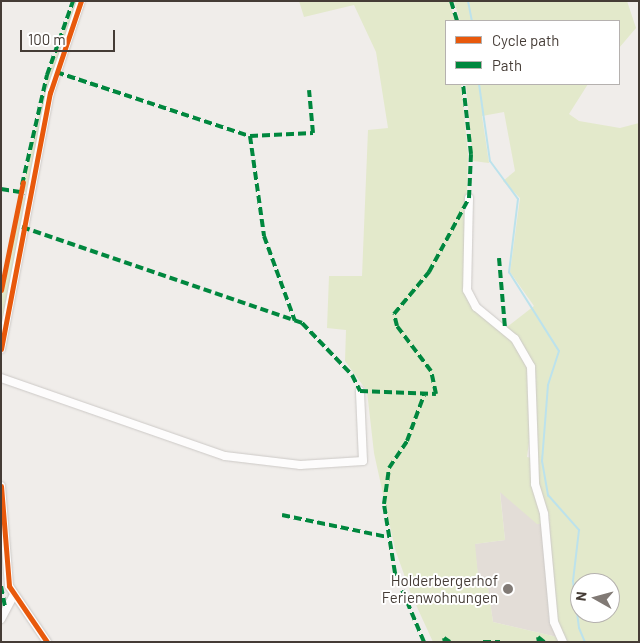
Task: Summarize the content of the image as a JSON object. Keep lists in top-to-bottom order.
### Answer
{
  "places": ["Holderbergerhof Ferienwohnungen"],
  "legend": ["Cycle path", "Path"],
  "scale_bar": "100 m",
  "north": "left"
}
